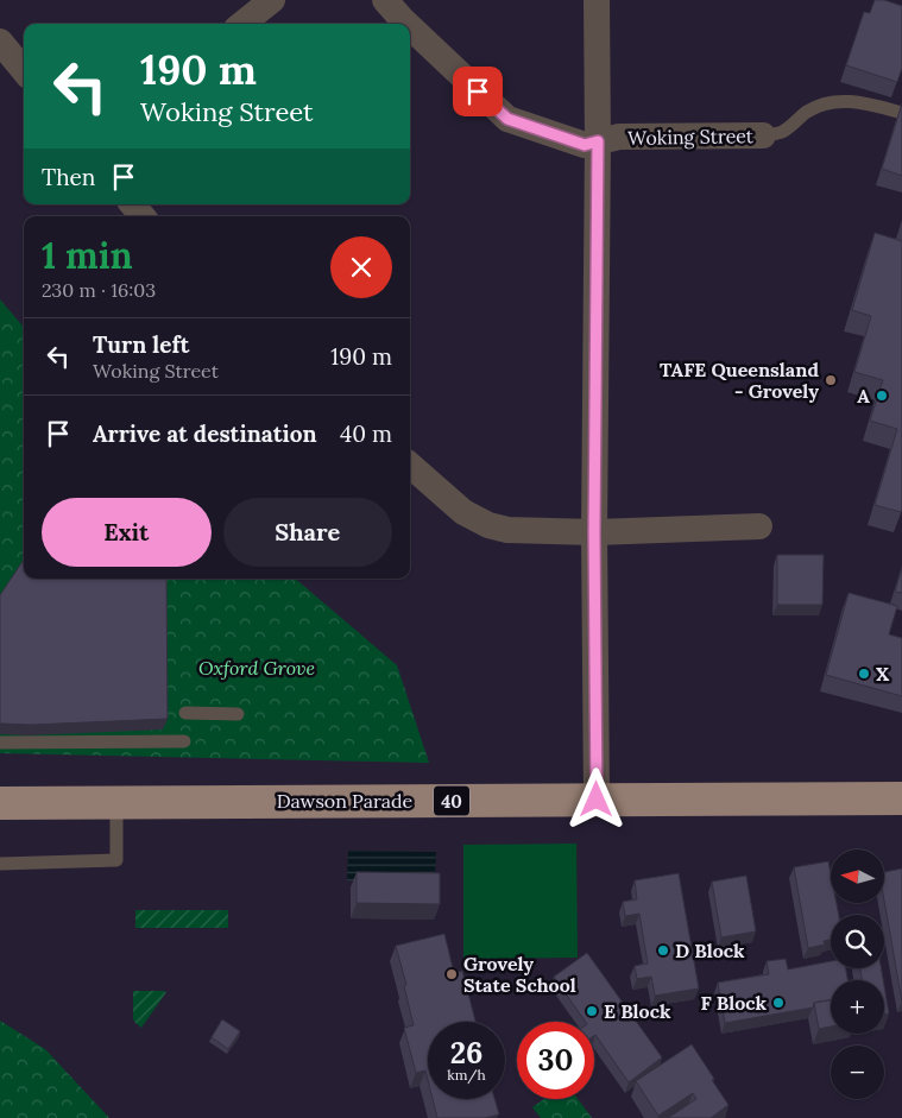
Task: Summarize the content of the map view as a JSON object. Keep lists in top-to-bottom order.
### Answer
{
  "streets": {
    "main road": ["Dawson Parade", "40"],
    "street": ["Woking Street"]
  },
  "parks": ["Oxford Grove"],
  "places": [
    "TAFE Queensland - Grovely",
    "A",
    "X",
    "D Block",
    "Grovely State School",
    "F Block",
    "E Block"
  ],
  "north": "left",
  "page": {
    "turn": ["190 m", "Woking Street"],
    "then": "Then",
    "heading": ["1 min", "230 m · 16:03"],
    "list": [
      {
        "name": "Turn left",
        "note": "Woking Street",
        "value": "190 m"
      },
      {
        "name": "Arrive at destination",
        "value": "40 m"
      }
    ],
    "buttons": ["Exit", "Share"],
    "map_buttons": ["+", "−"],
    "speed": "26 km/h",
    "limit": "30"
  }
}
